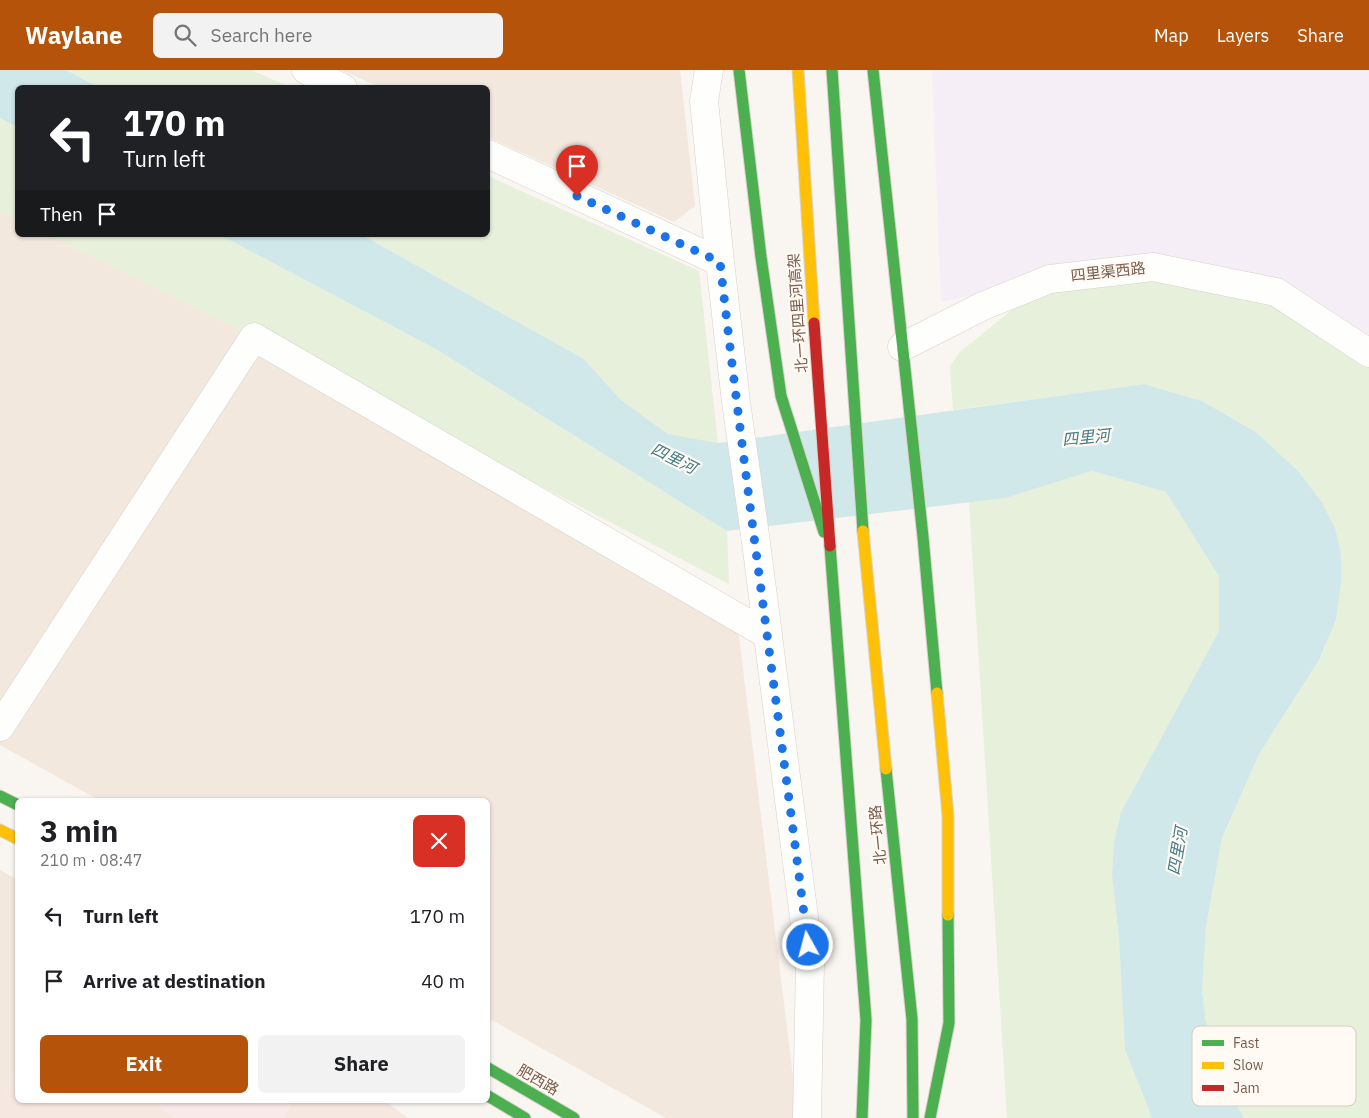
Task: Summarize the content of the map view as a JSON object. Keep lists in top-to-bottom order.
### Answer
{
  "streets": {
    "main road": ["北一环四里河高架", "北一环路", "肥西路"],
    "street": ["四里渠西路"]
  },
  "crossings": [
    ["北一环四里河高架", "北一环路"]
  ],
  "water": ["四里河"],
  "legend": ["Fast", "Slow", "Jam"],
  "page": {
    "header": "Waylane",
    "search": "Search here",
    "nav": ["Map", "Layers", "Share"],
    "turn": ["170 m", "Turn left"],
    "then": "Then",
    "heading": ["3 min", "210 m · 08:47"],
    "list": [
      {
        "name": "Turn left",
        "value": "170 m"
      },
      {
        "name": "Arrive at destination",
        "value": "40 m"
      }
    ],
    "buttons": ["Exit", "Share"]
  }
}
